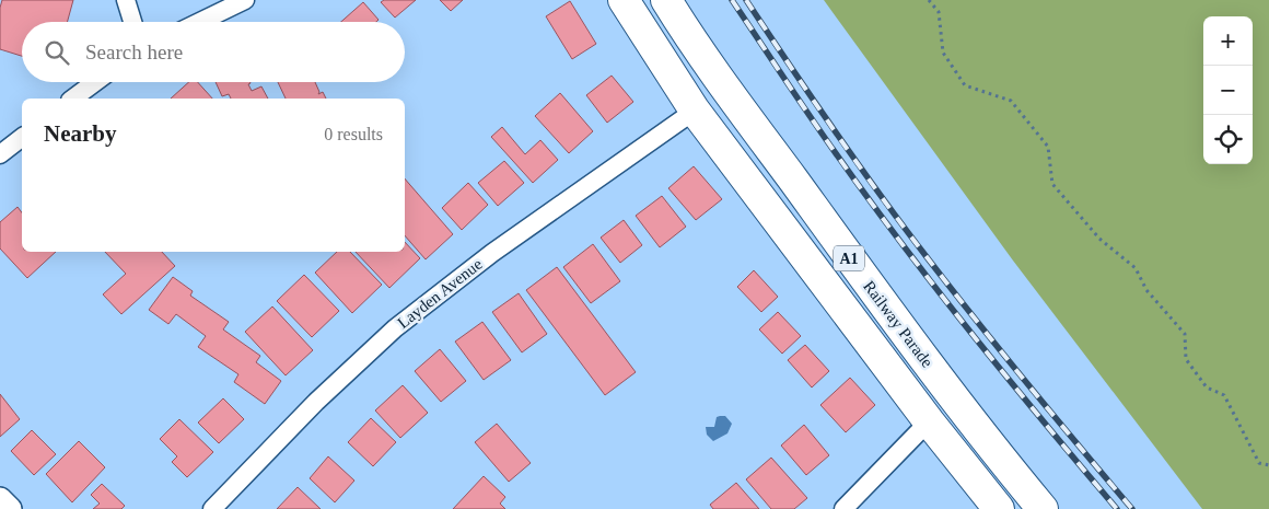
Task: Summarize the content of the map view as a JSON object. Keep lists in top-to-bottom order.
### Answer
{
  "streets": {
    "highway": ["A1", "Railway Parade"],
    "street": ["Layden Avenue"]
  },
  "crossings": [
    ["Layden Avenue", "Railway Parade"]
  ],
  "page": {
    "map_buttons": ["+", "−"],
    "search": "Search here",
    "heading": ["Nearby", "0 results"]
  }
}
